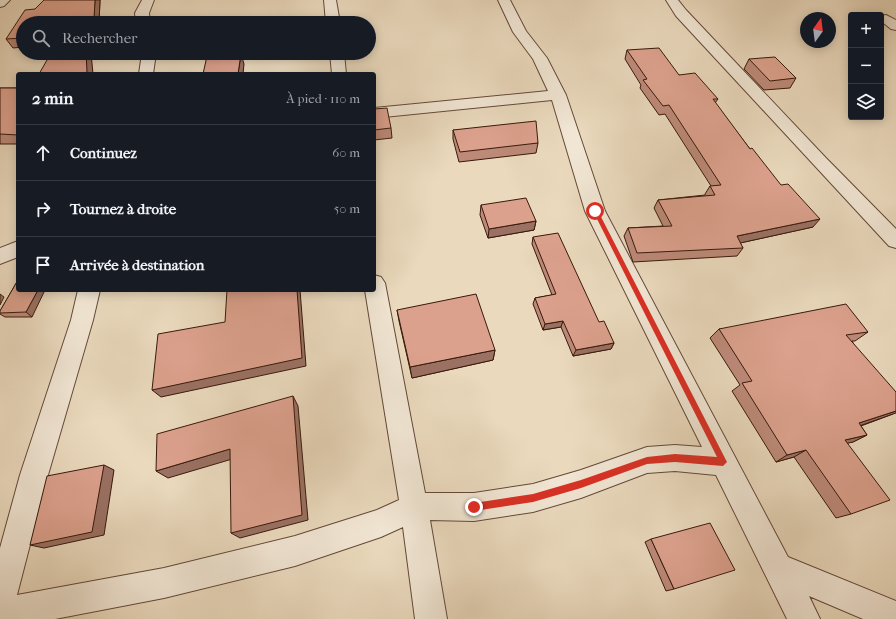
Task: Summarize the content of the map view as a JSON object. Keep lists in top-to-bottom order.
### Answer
{
  "north": "top",
  "page": {
    "map_buttons": ["+", "−"],
    "search": "Rechercher",
    "heading": ["2 min", "À pied · 110 m"],
    "list": [
      ["Continuez", "60 m"],
      ["Tournez à droite", "50 m"],
      "Arrivée à destination"
    ]
  }
}
